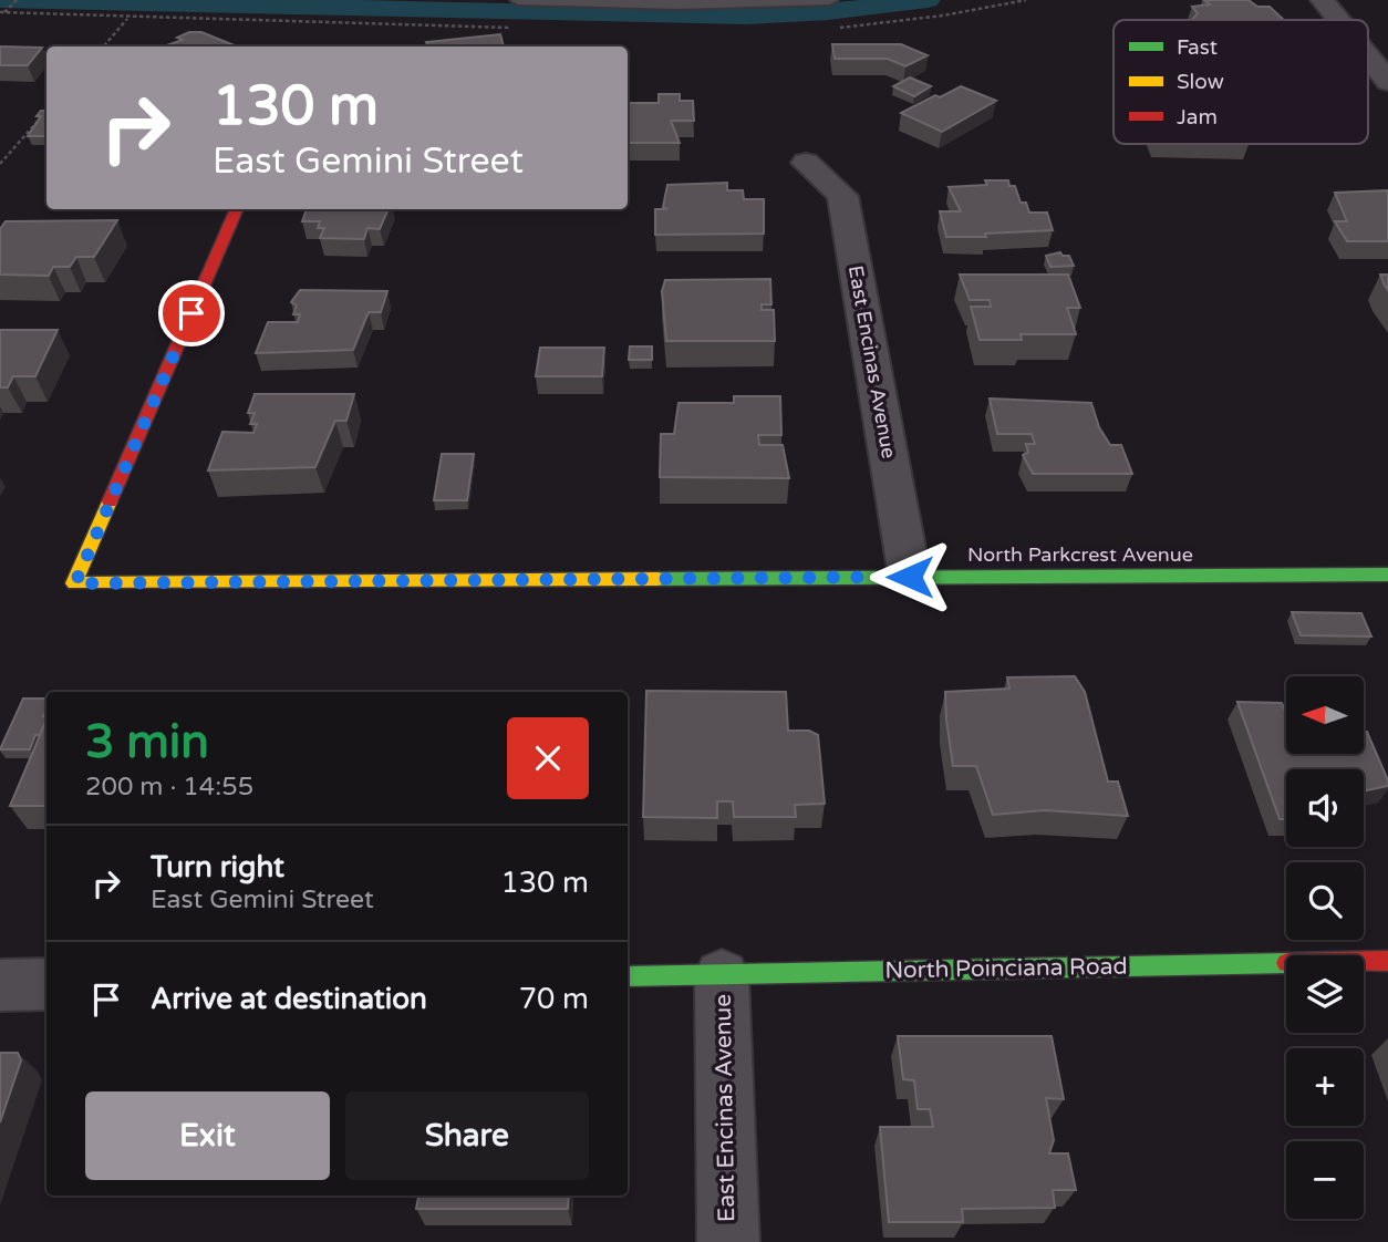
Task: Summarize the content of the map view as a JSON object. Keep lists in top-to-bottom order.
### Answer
{
  "streets": {
    "street": ["East Encinas Avenue", "North Parkcrest Avenue", "North Poinciana Road"]
  },
  "crossings": [
    ["East Encinas Avenue", "North Parkcrest Avenue"],
    ["East Encinas Avenue", "North Poinciana Road"]
  ],
  "legend": ["Fast", "Slow", "Jam"],
  "north": "left",
  "page": {
    "turn": ["130 m", "East Gemini Street"],
    "map_buttons": ["+", "−"],
    "heading": ["3 min", "200 m · 14:55"],
    "list": [
      {
        "name": "Turn right",
        "note": "East Gemini Street",
        "value": "130 m"
      },
      {
        "name": "Arrive at destination",
        "value": "70 m"
      }
    ],
    "buttons": ["Exit", "Share"]
  }
}
